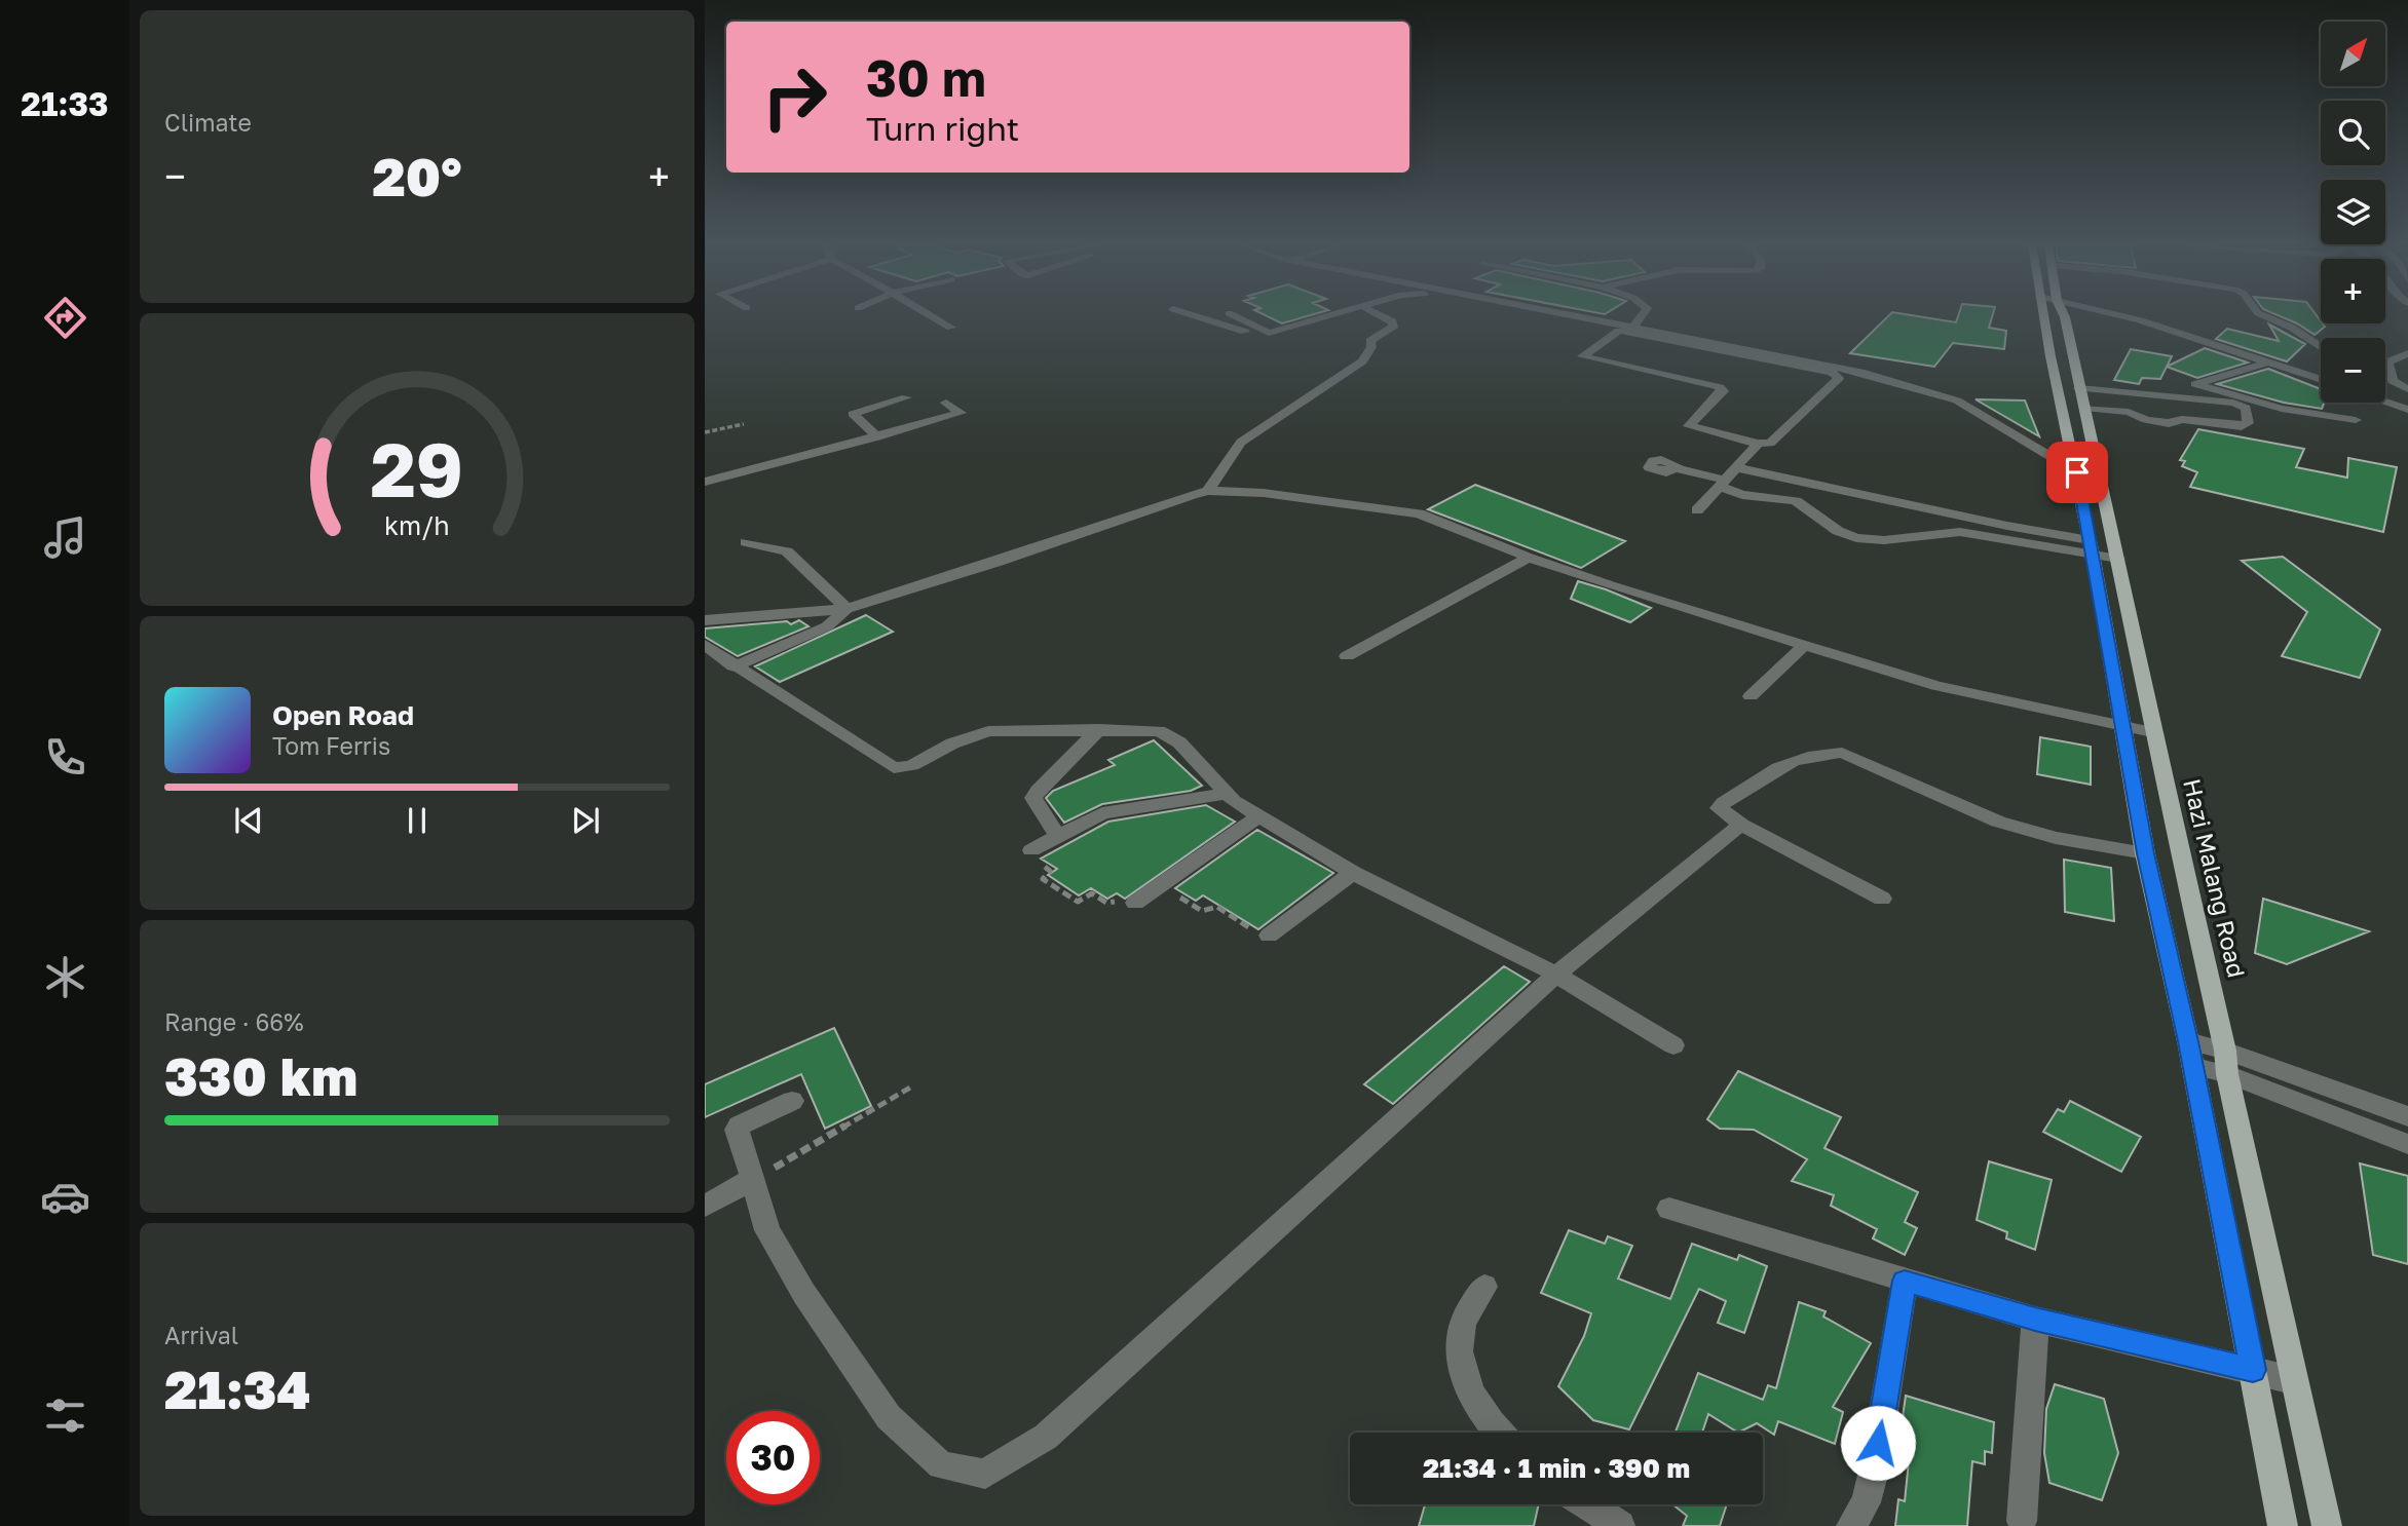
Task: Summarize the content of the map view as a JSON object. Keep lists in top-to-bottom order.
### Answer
{
  "streets": {
    "main road": ["Hazi Malang Road"]
  },
  "north": "top right",
  "page": {
    "tabs": "21:33",
    "tile": [
      "Climate",
      ["Range · 66%", "330 km"],
      ["Arrival", "21:34"]
    ],
    "map_buttons": ["+", "−"],
    "turn": ["30 m", "Turn right"],
    "heat": ["−", "20°", "+"],
    "song": ["Open Road", "Tom Ferris"],
    "limit": "30",
    "trip": "21:34 · 1 min · 390 m",
    "gauge": ["29", "km/h"]
  }
}
